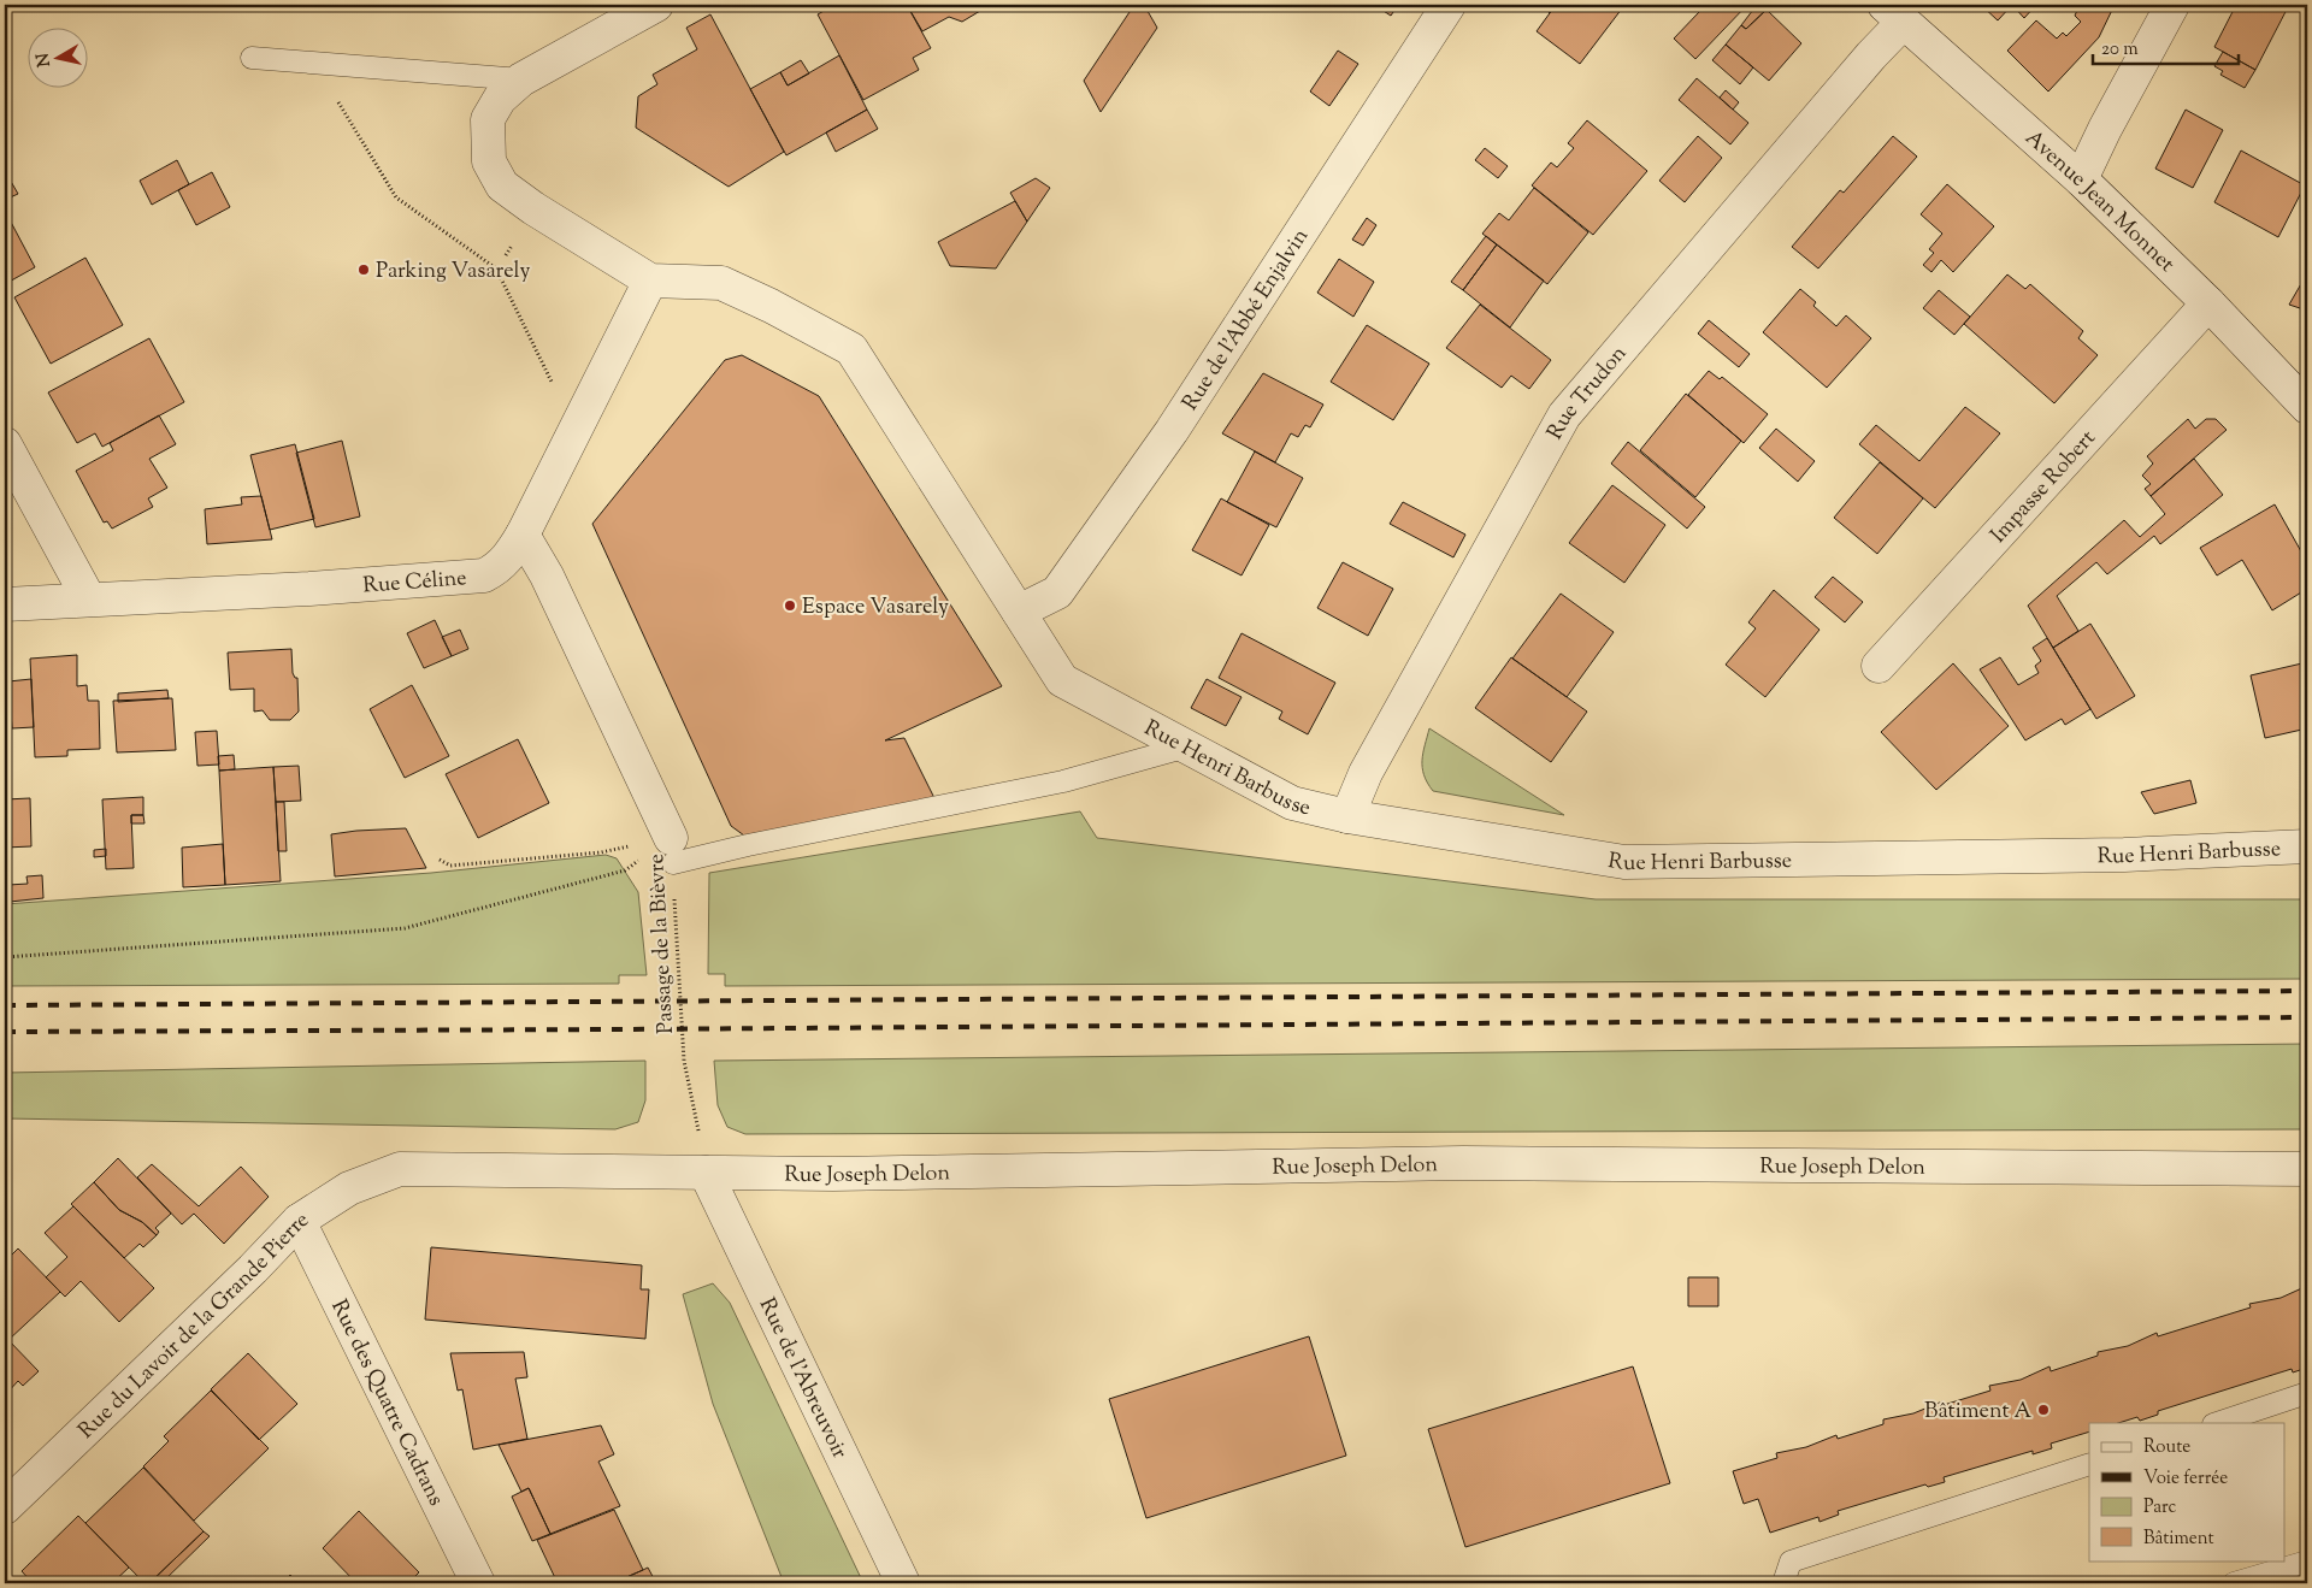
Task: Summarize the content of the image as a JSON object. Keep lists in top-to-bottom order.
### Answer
{
  "streets": {
    "street": [
      "Avenue Jean Monnet",
      "Rue de l'Abbé Enjalvin",
      "Rue Trudon",
      "Impasse Robert",
      "Rue Céline",
      "Rue Henri Barbusse",
      "Rue Joseph Delon",
      "Rue du Lavoir de la Grande Pierre",
      "Rue de l'Abreuvoir",
      "Rue des Quatre Cadrans"
    ],
    "path": ["Passage de la Bièvre"]
  },
  "crossings": [
    ["Avenue Jean Monnet", "Rue Trudon"],
    ["Avenue Jean Monnet", "Impasse Robert"],
    ["Rue de l'Abbé Enjalvin", "Rue Henri Barbusse"],
    ["Rue Trudon", "Rue Henri Barbusse"],
    ["Rue Céline", "Rue Henri Barbusse"],
    ["Passage de la Bièvre", "Rue Joseph Delon"],
    ["Passage de la Bièvre", "Rue de l'Abreuvoir"],
    ["Rue Joseph Delon", "Rue du Lavoir de la Grande Pierre"],
    ["Rue Joseph Delon", "Rue de l'Abreuvoir"],
    ["Rue du Lavoir de la Grande Pierre", "Rue des Quatre Cadrans"]
  ],
  "places": ["Parking Vasarely", "Espace Vasarely", "Bâtiment A"],
  "legend": [
    "Route",
    "Voie ferrée",
    "Parc",
    "Bâtiment"
  ],
  "scale_bar": "20 m",
  "north": "left"
}
